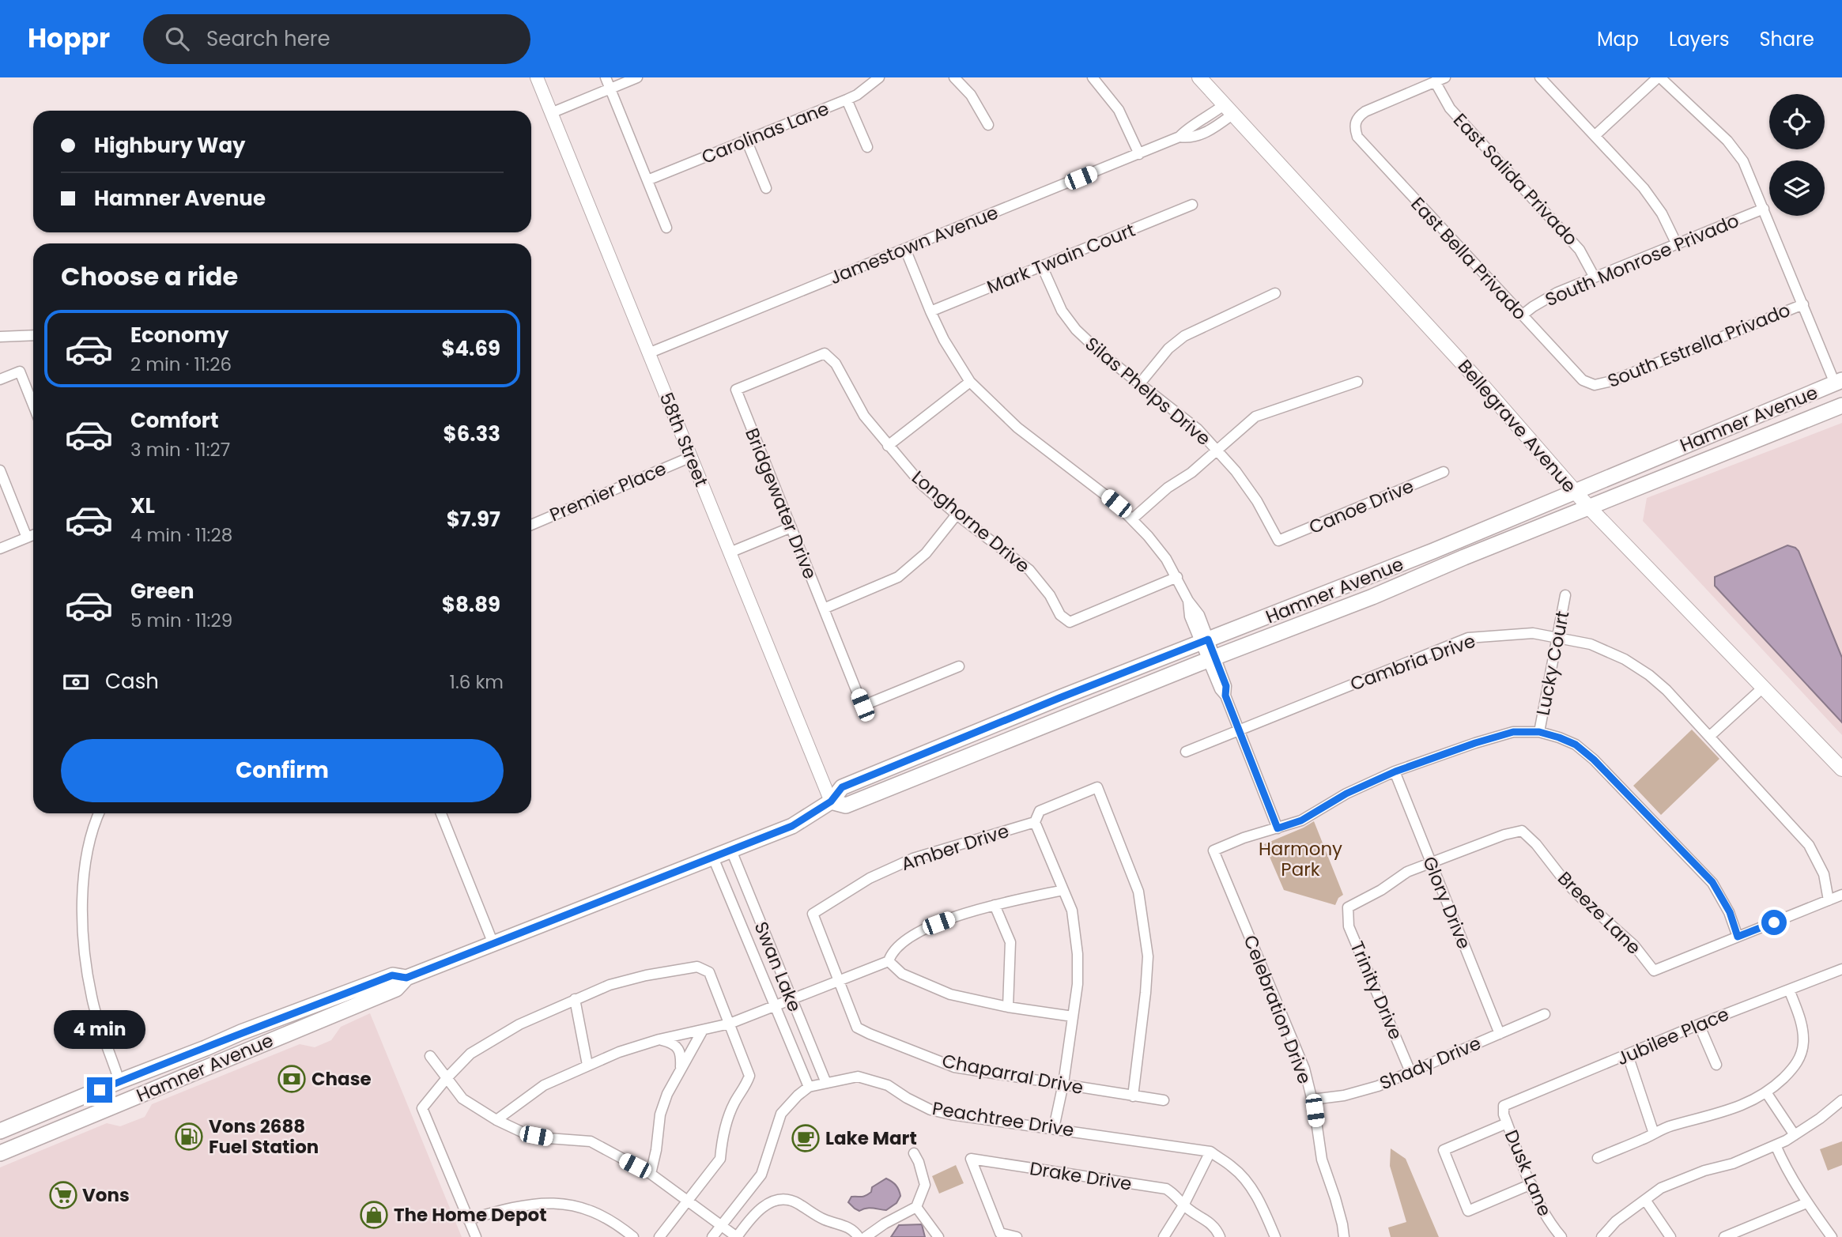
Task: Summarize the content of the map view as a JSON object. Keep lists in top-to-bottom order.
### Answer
{
  "streets": {
    "main road": ["Hamner Avenue", "Bellegrave Avenue"],
    "street": [
      "Carolinas Lane",
      "East Salida Privado",
      "Jamestown Avenue",
      "Mark Twain Court",
      "East Bella Privado",
      "South Monrose Privado",
      "South Estrella Privado",
      "Silas Phelps Drive",
      "58th Street",
      "Premier Place",
      "Bridgewater Drive",
      "Canoe Drive",
      "Longhorne Drive",
      "Cambria Drive",
      "Lucky Court",
      "Amber Drive",
      "Glory Drive",
      "Breeze Lane",
      "Swan Lake",
      "Trinity Drive",
      "Celebration Drive",
      "Jubilee Place",
      "Shady Drive",
      "Chaparral Drive",
      "Peachtree Drive",
      "Dusk Lane",
      "Drake Drive"
    ]
  },
  "crossings": [
    ["East Salida Privado", "East Bella Privado"],
    ["East Salida Privado", "South Monrose Privado"],
    ["Jamestown Avenue", "Bellegrave Avenue"],
    ["Jamestown Avenue", "58th Street"],
    ["Mark Twain Court", "Silas Phelps Drive"],
    ["East Bella Privado", "South Monrose Privado"],
    ["East Bella Privado", "South Estrella Privado"],
    ["Silas Phelps Drive", "Canoe Drive"],
    ["Hamner Avenue", "Bellegrave Avenue"],
    ["Hamner Avenue", "58th Street"],
    ["Hamner Avenue", "Swan Lake"],
    ["58th Street", "Premier Place"],
    ["Bridgewater Drive", "Longhorne Drive"],
    ["Cambria Drive", "Lucky Court"],
    ["Amber Drive", "Chaparral Drive"],
    ["Glory Drive", "Breeze Lane"],
    ["Glory Drive", "Trinity Drive"],
    ["Glory Drive", "Shady Drive"],
    ["Breeze Lane", "Trinity Drive"],
    ["Swan Lake", "Peachtree Drive"],
    ["Trinity Drive", "Shady Drive"],
    ["Celebration Drive", "Shady Drive"],
    ["Jubilee Place", "Dusk Lane"]
  ],
  "parks": ["Harmony Park"],
  "places": {
    "bank": ["Chase"],
    "fuel station": ["Vons 2688 Fuel Station"],
    "cafe": ["Lake Mart"],
    "supermarket": ["Vons"],
    "shop": ["The Home Depot"]
  },
  "page": {
    "header": "Hoppr",
    "search": "Search here",
    "nav": ["Map", "Layers", "Share"],
    "banner": ["Highbury Way", "Hamner Avenue"],
    "heading": "Choose a ride",
    "list": [
      {
        "name": "Economy",
        "note": "2 min · 11:26",
        "value": "$4.69"
      },
      {
        "name": "Comfort",
        "note": "3 min · 11:27",
        "value": "$6.33"
      },
      {
        "name": "XL",
        "note": "4 min · 11:28",
        "value": "$7.97"
      },
      {
        "name": "Green",
        "note": "5 min · 11:29",
        "value": "$8.89"
      }
    ],
    "pay": ["Cash", "1.6 km"],
    "buttons": "Confirm",
    "bubble": "4 min"
  }
}
